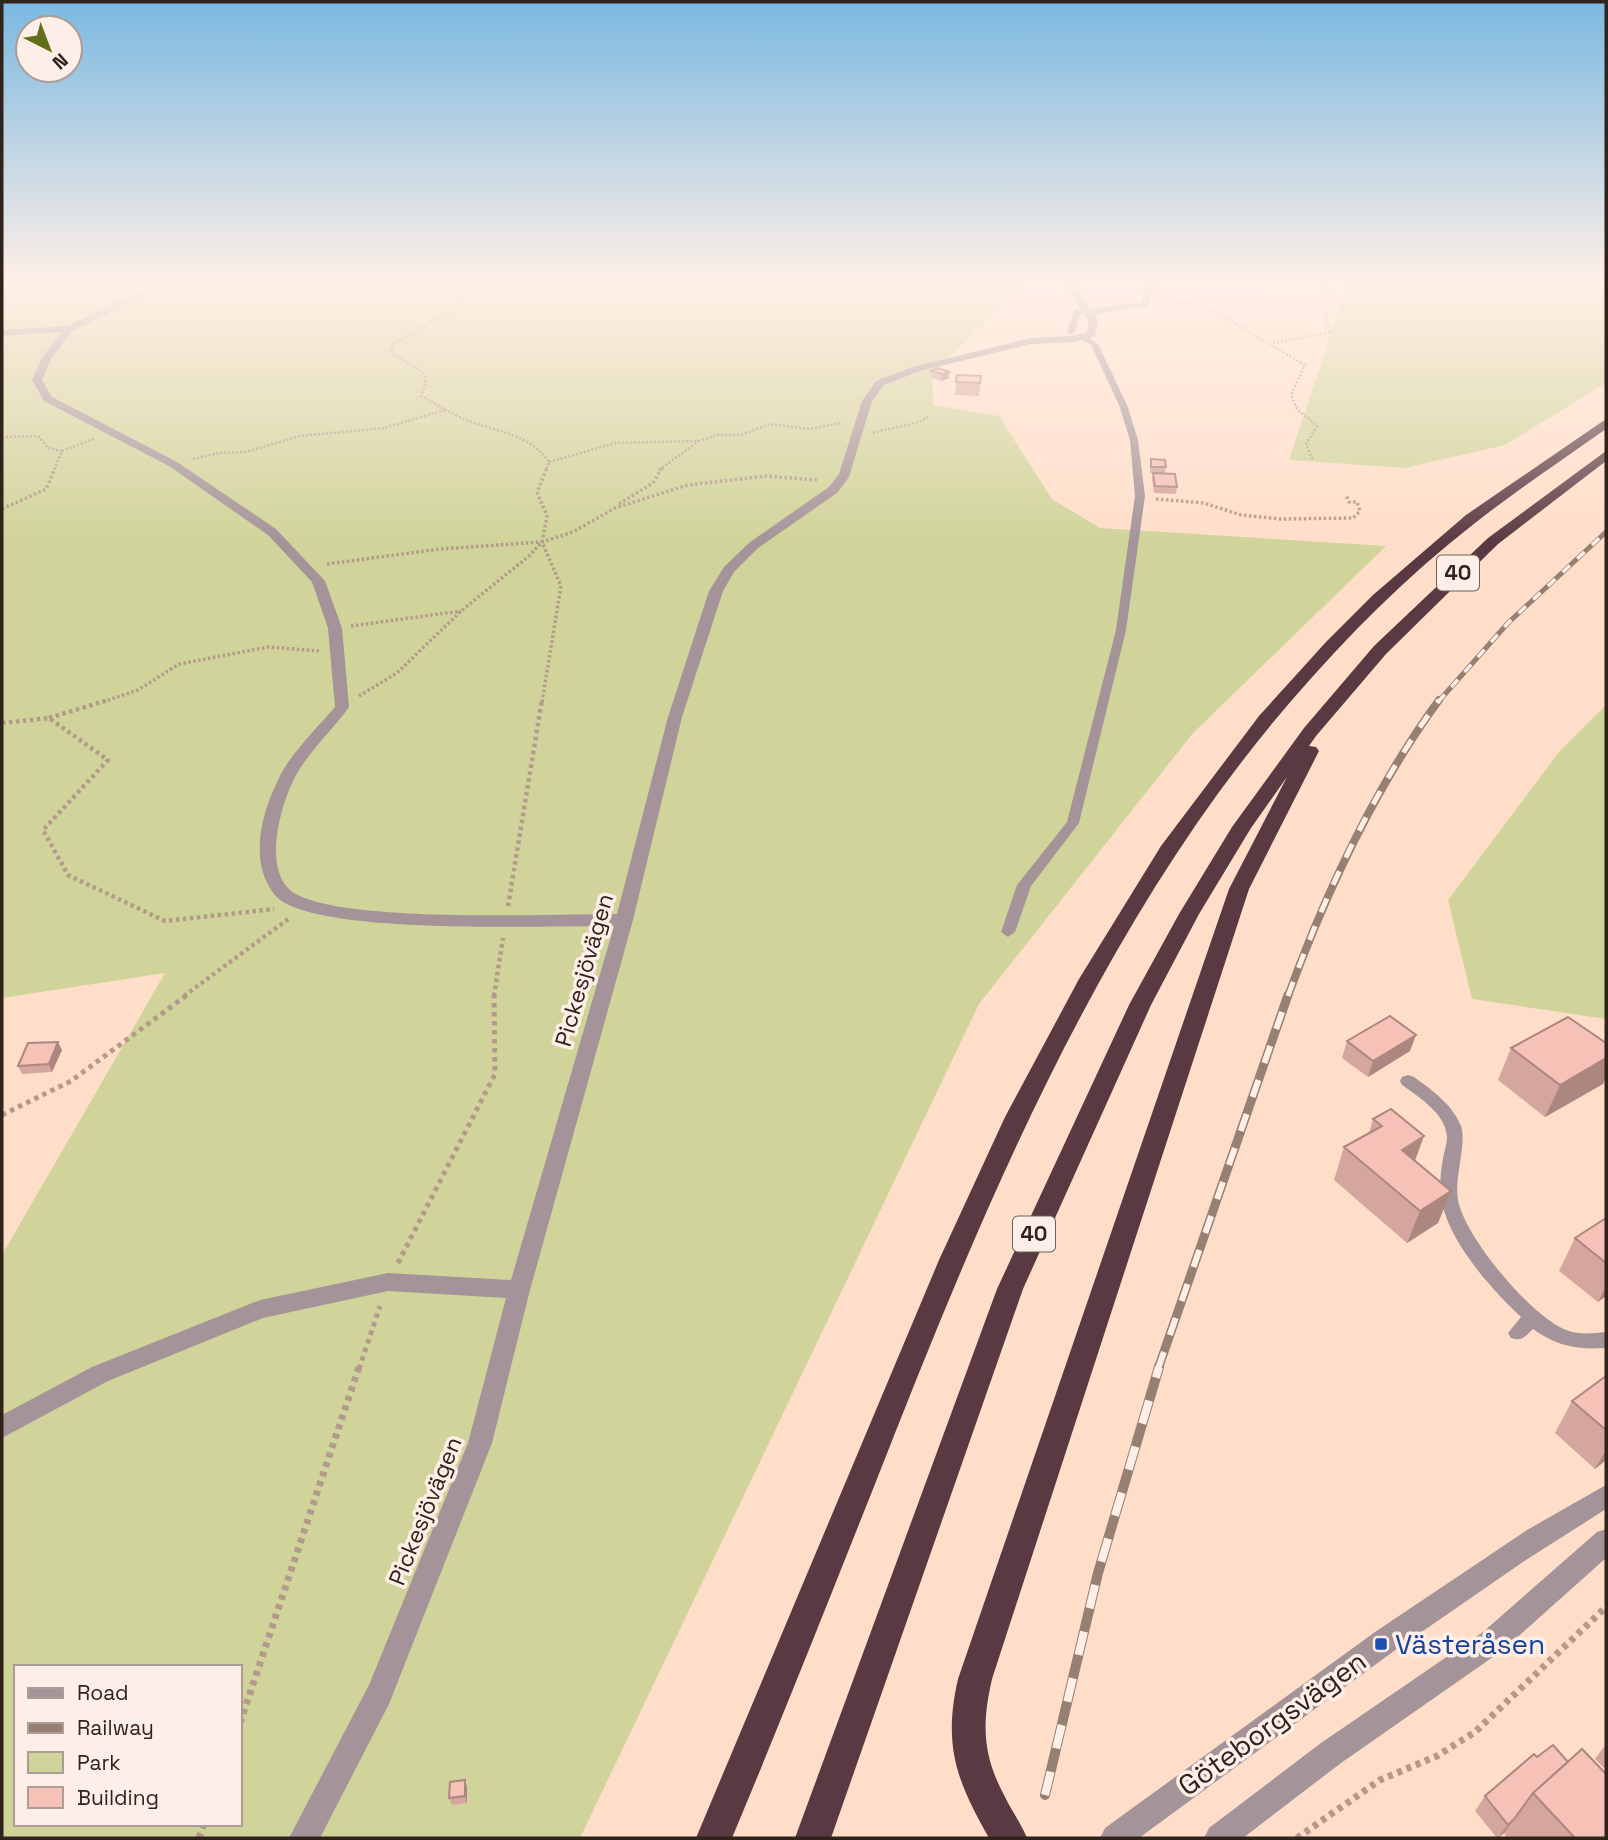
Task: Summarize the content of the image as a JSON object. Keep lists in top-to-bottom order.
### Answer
{
  "streets": {
    "highway": ["40"],
    "street": ["Pickesjövägen", "Göteborgsvägen"]
  },
  "places": {
    "transit": ["Västeråsen"]
  },
  "legend": [
    "Road",
    "Railway",
    "Park",
    "Building"
  ],
  "north": "bottom right"
}
